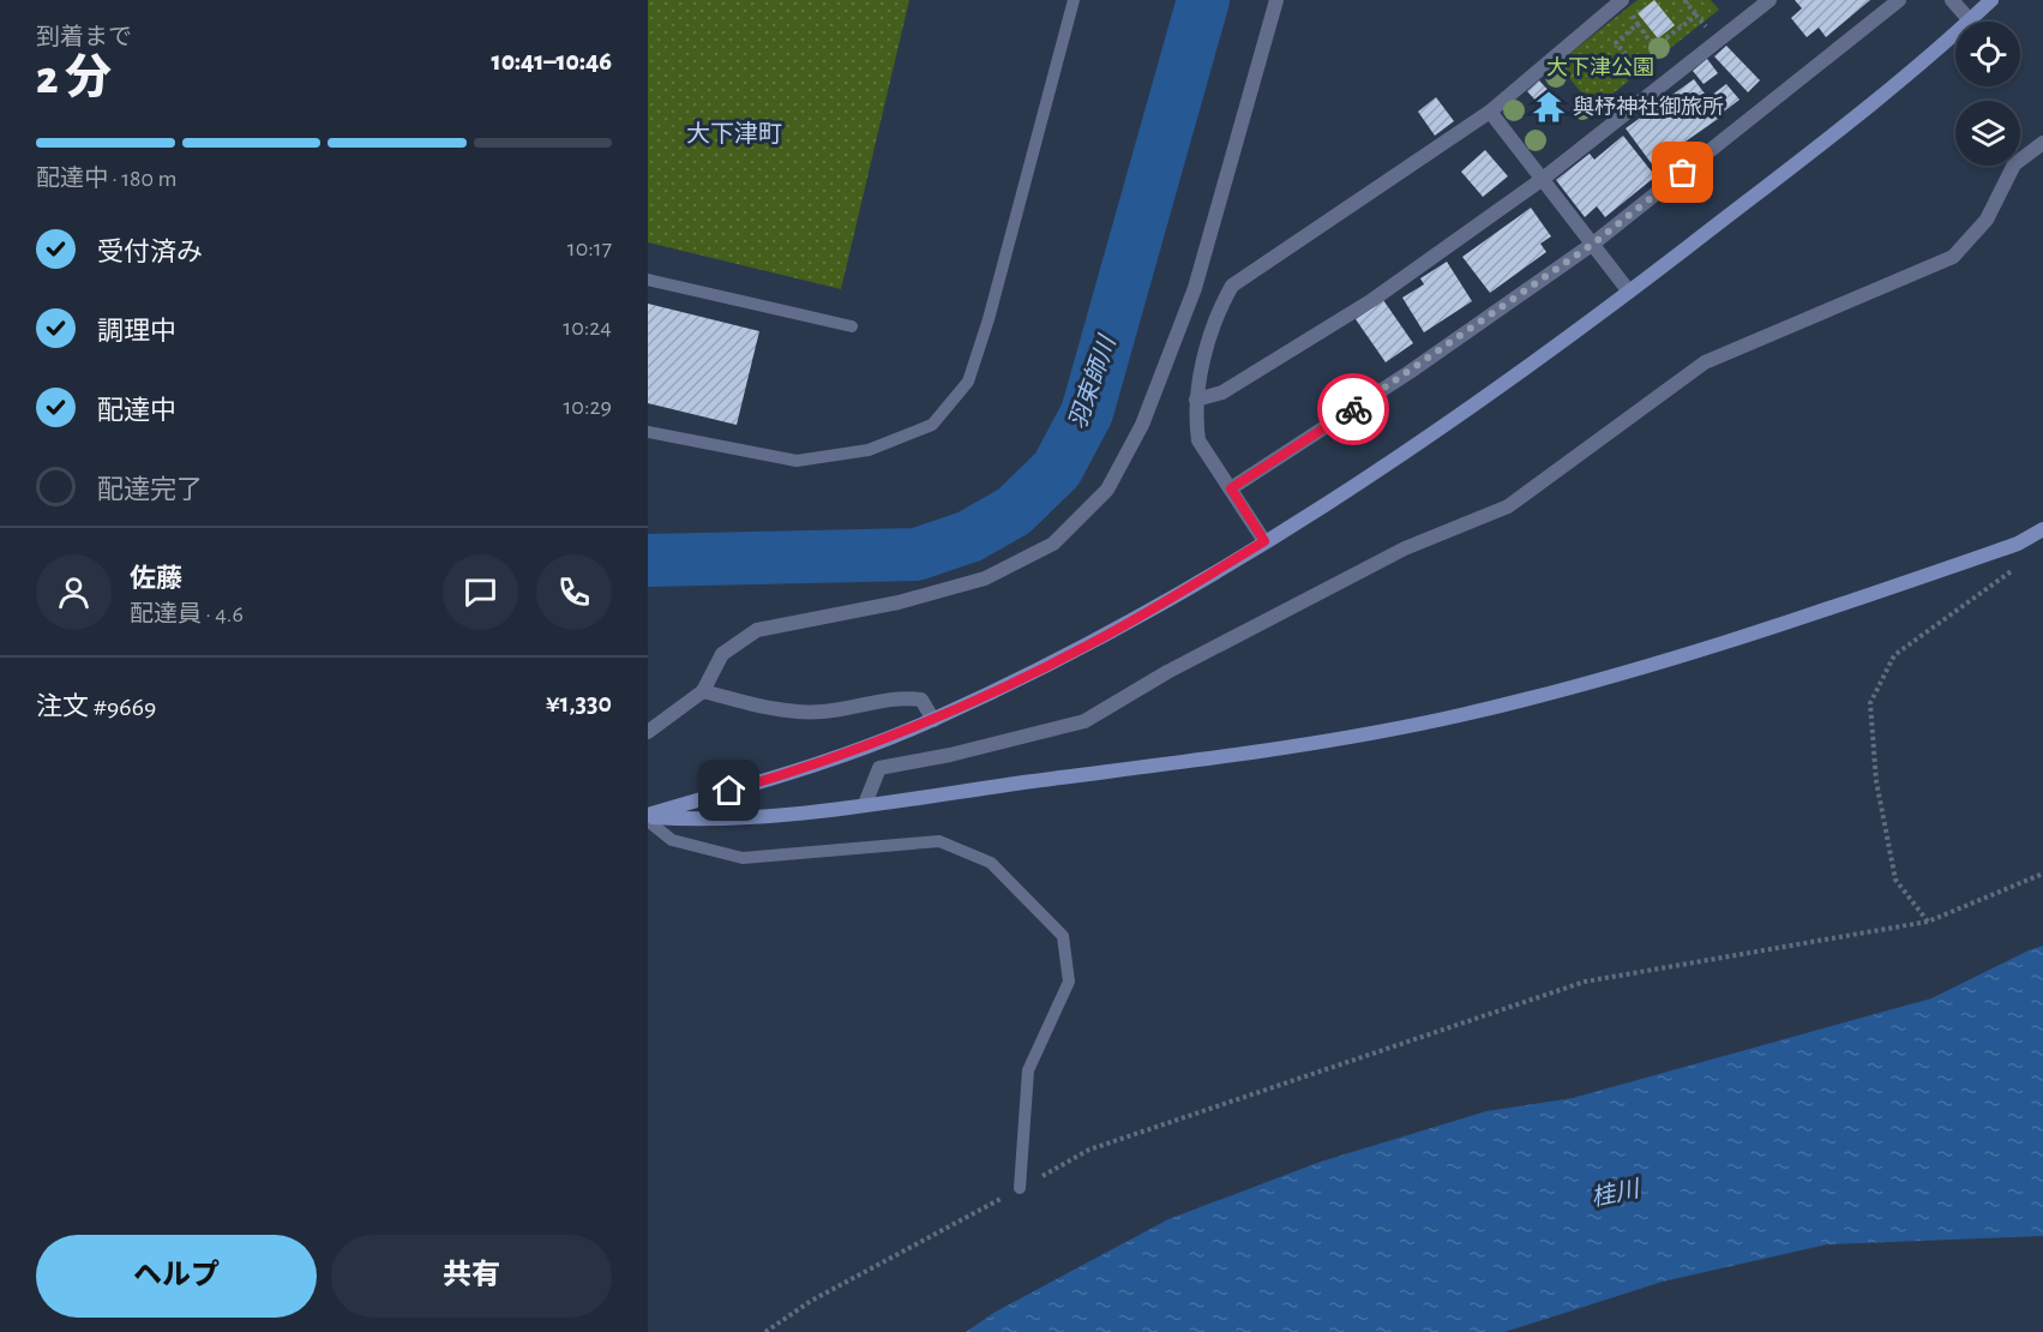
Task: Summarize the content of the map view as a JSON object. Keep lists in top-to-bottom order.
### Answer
{
  "districts": ["大下津町"],
  "water": ["羽束師川", "桂川"],
  "parks": ["大下津公園"],
  "places": {
    "temple": ["與杼神社御旅所"]
  },
  "page": {
    "heading": ["2 分", "到着まで", "10:41–10:46"],
    "panel": [
      "佐藤",
      "配達員 · 4.6",
      "注文 #9669",
      "¥1,330"
    ],
    "bar": "配達中 · 180 m",
    "list": [
      ["受付済み", "10:17"],
      ["調理中", "10:24"],
      ["配達中", "10:29"],
      "配達完了"
    ],
    "buttons": ["ヘルプ", "共有"]
  }
}
